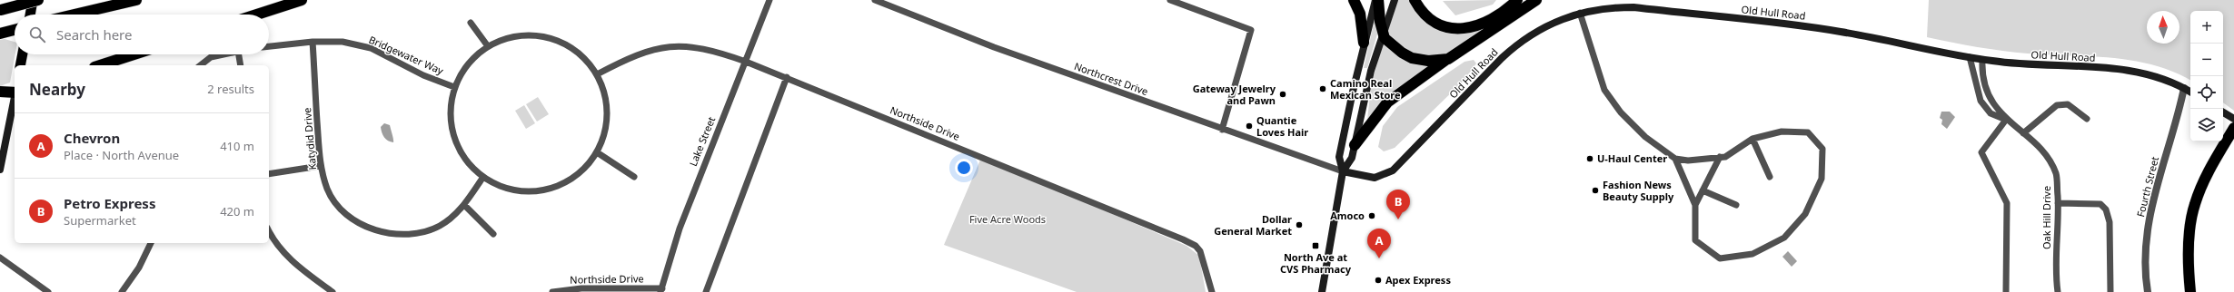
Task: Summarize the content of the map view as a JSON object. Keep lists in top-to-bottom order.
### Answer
{
  "streets": {
    "main road": ["Old Hull Road"],
    "street": [
      "Bridgewater Way",
      "Northcrest Drive",
      "Northside Drive",
      "Katydid Drive",
      "Lake Street",
      "Fourth Street",
      "Oak Hill Drive"
    ]
  },
  "crossings": [
    ["Old Hull Road", "Northcrest Drive"],
    ["Old Hull Road", "Fourth Street"],
    ["Old Hull Road", "Oak Hill Drive"],
    ["Bridgewater Way", "Katydid Drive"],
    ["Northside Drive", "Lake Street"]
  ],
  "parks": ["Five Acre Woods"],
  "places": {
    "other": [
      "Camino Real Mexican Store",
      "Gateway Jewelry and Pawn",
      "Quantie Loves Hair",
      "U-Haul Center",
      "Fashion News Beauty Supply",
      "Amoco",
      "Dollar General Market",
      "Apex Express"
    ],
    "transit": ["North Ave at CVS Pharmacy"]
  },
  "north": "top",
  "page": {
    "map_buttons": ["+", "−"],
    "search": "Search here",
    "heading": ["Nearby", "2 results"],
    "list": [
      {
        "mark": "A",
        "name": "Chevron",
        "note": "Place · North Avenue",
        "value": "410 m"
      },
      {
        "mark": "B",
        "name": "Petro Express",
        "note": "Supermarket",
        "value": "420 m"
      }
    ],
    "pins": ["B", "A"]
  }
}
